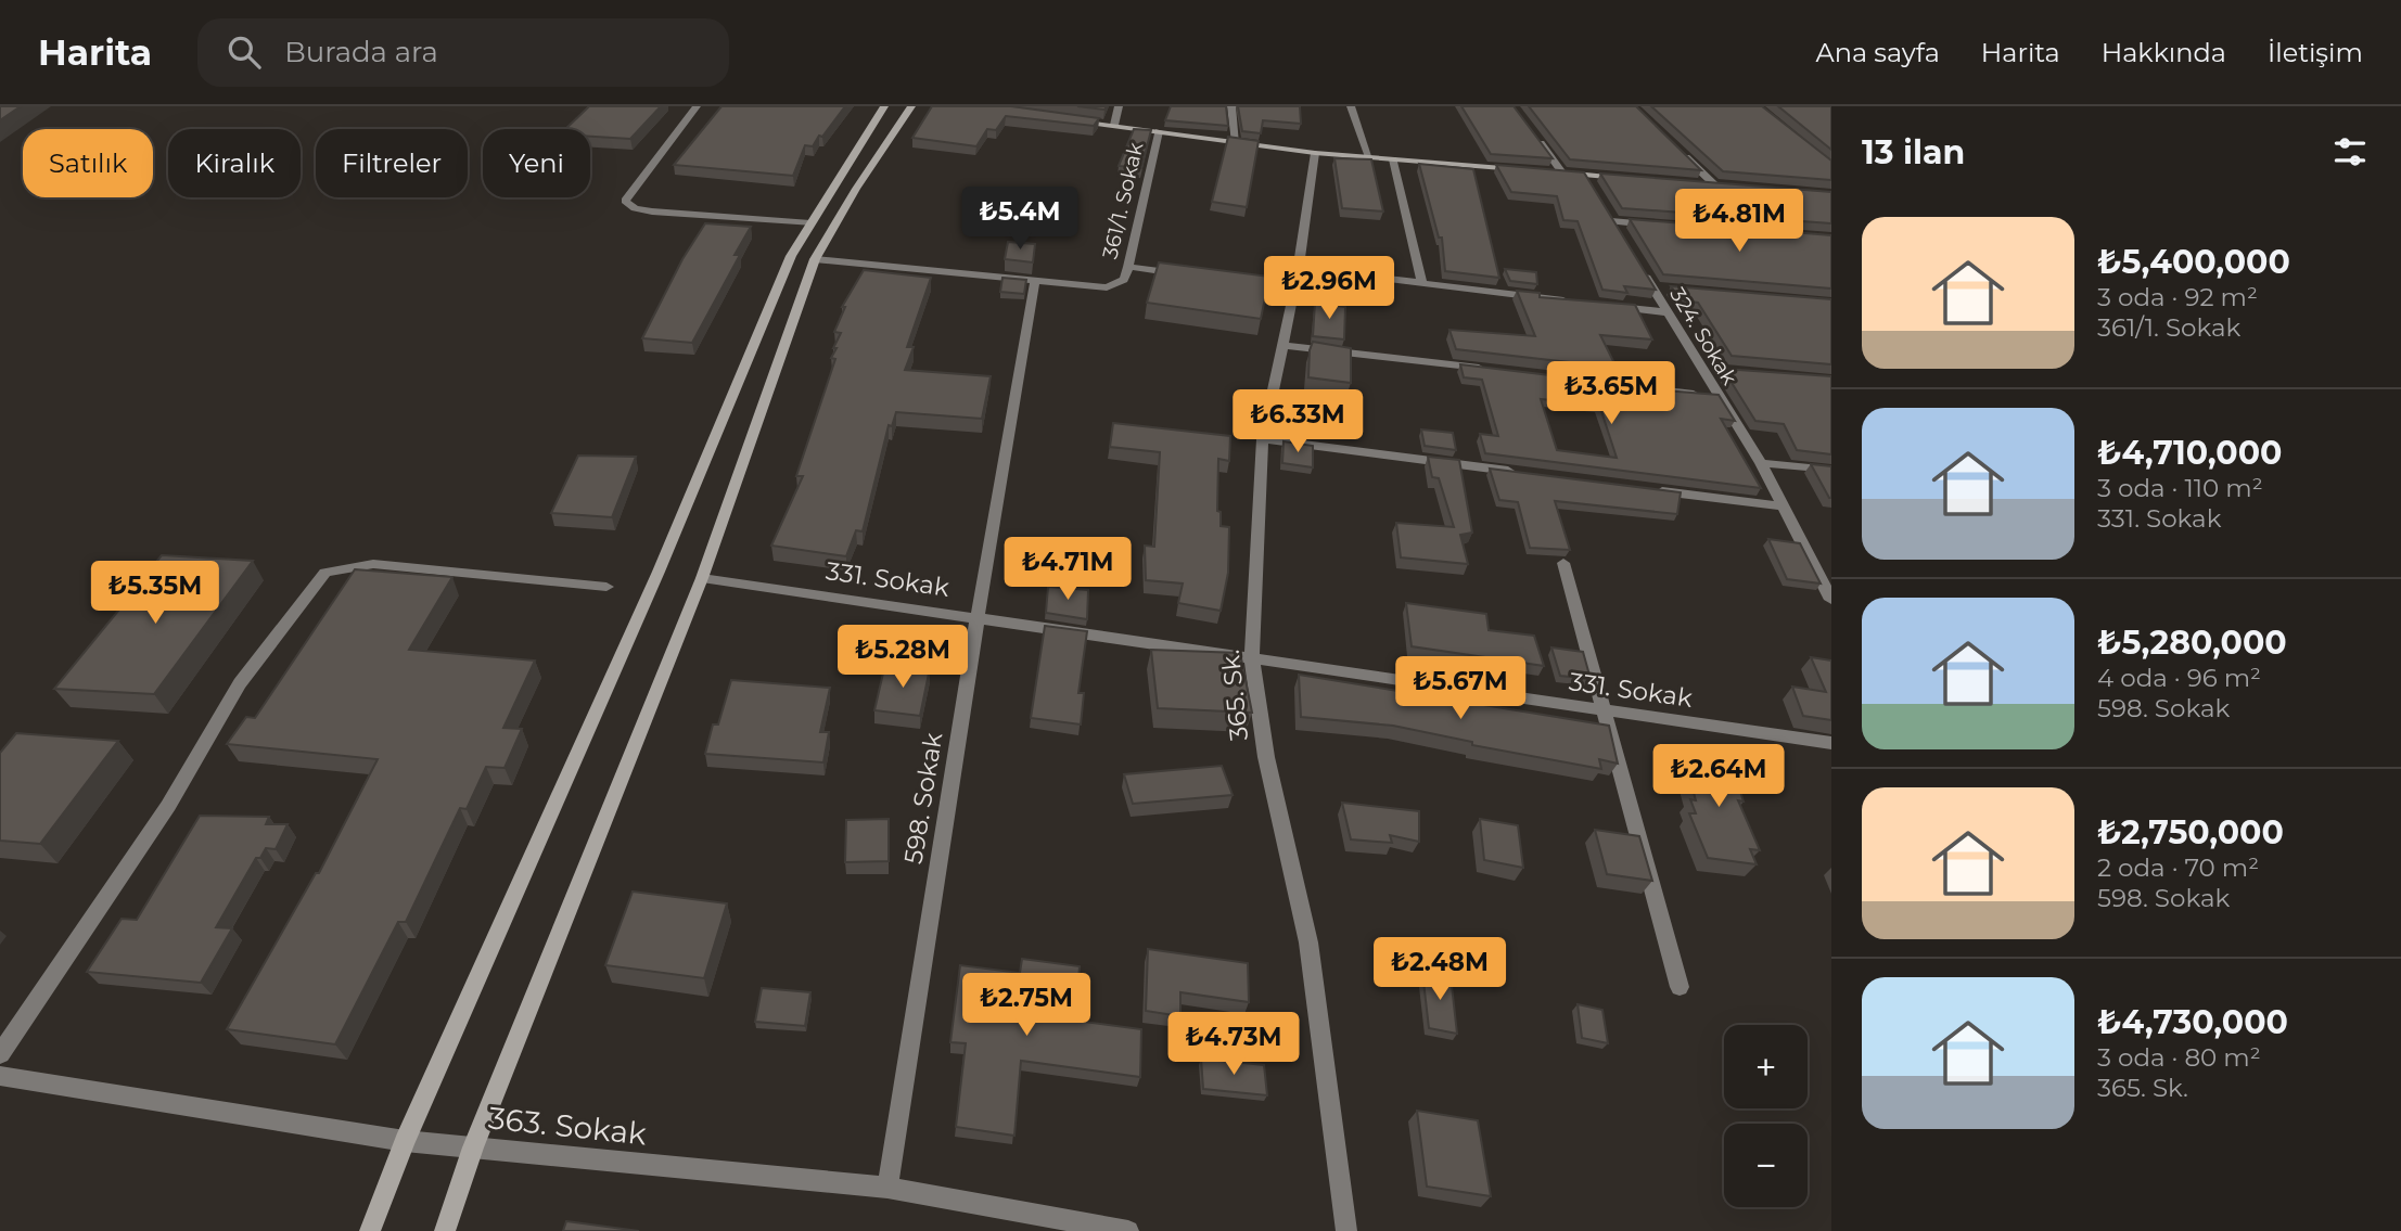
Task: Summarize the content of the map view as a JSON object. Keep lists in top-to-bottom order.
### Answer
{
  "streets": {
    "street": [
      "361/1. Sokak",
      "324. Sokak",
      "331. Sokak",
      "365. Sk.",
      "598. Sokak",
      "363. Sokak"
    ]
  },
  "crossings": [
    ["361/1. Sokak", "598. Sokak"],
    ["331. Sokak", "365. Sk."],
    ["331. Sokak", "598. Sokak"],
    ["598. Sokak", "363. Sokak"]
  ],
  "page": {
    "header": "Harita",
    "search": "Burada ara",
    "nav": [
      "Ana sayfa",
      "Harita",
      "Hakkında",
      "İletişim"
    ],
    "heading": "13 ilan",
    "chip": [
      "Satılık",
      "Kiralık",
      "Filtreler",
      "Yeni"
    ],
    "price": [
      "₺5.4M",
      "₺4.81M",
      "₺2.96M",
      "₺3.65M",
      "₺6.33M",
      "₺4.71M",
      "₺5.35M",
      "₺5.28M",
      "₺5.67M",
      "₺2.64M",
      "₺2.48M",
      "₺2.75M",
      "₺4.73M"
    ],
    "list": [
      {
        "name": "₺5,400,000",
        "note": "3 oda · 92 m² · 361/1. Sokak"
      },
      {
        "name": "₺4,710,000",
        "note": "3 oda · 110 m² · 331. Sokak"
      },
      {
        "name": "₺5,280,000",
        "note": "4 oda · 96 m² · 598. Sokak"
      },
      {
        "name": "₺2,750,000",
        "note": "2 oda · 70 m² · 598. Sokak"
      },
      {
        "name": "₺4,730,000",
        "note": "3 oda · 80 m² · 365. Sk."
      }
    ],
    "map_buttons": ["+", "−"]
  }
}
